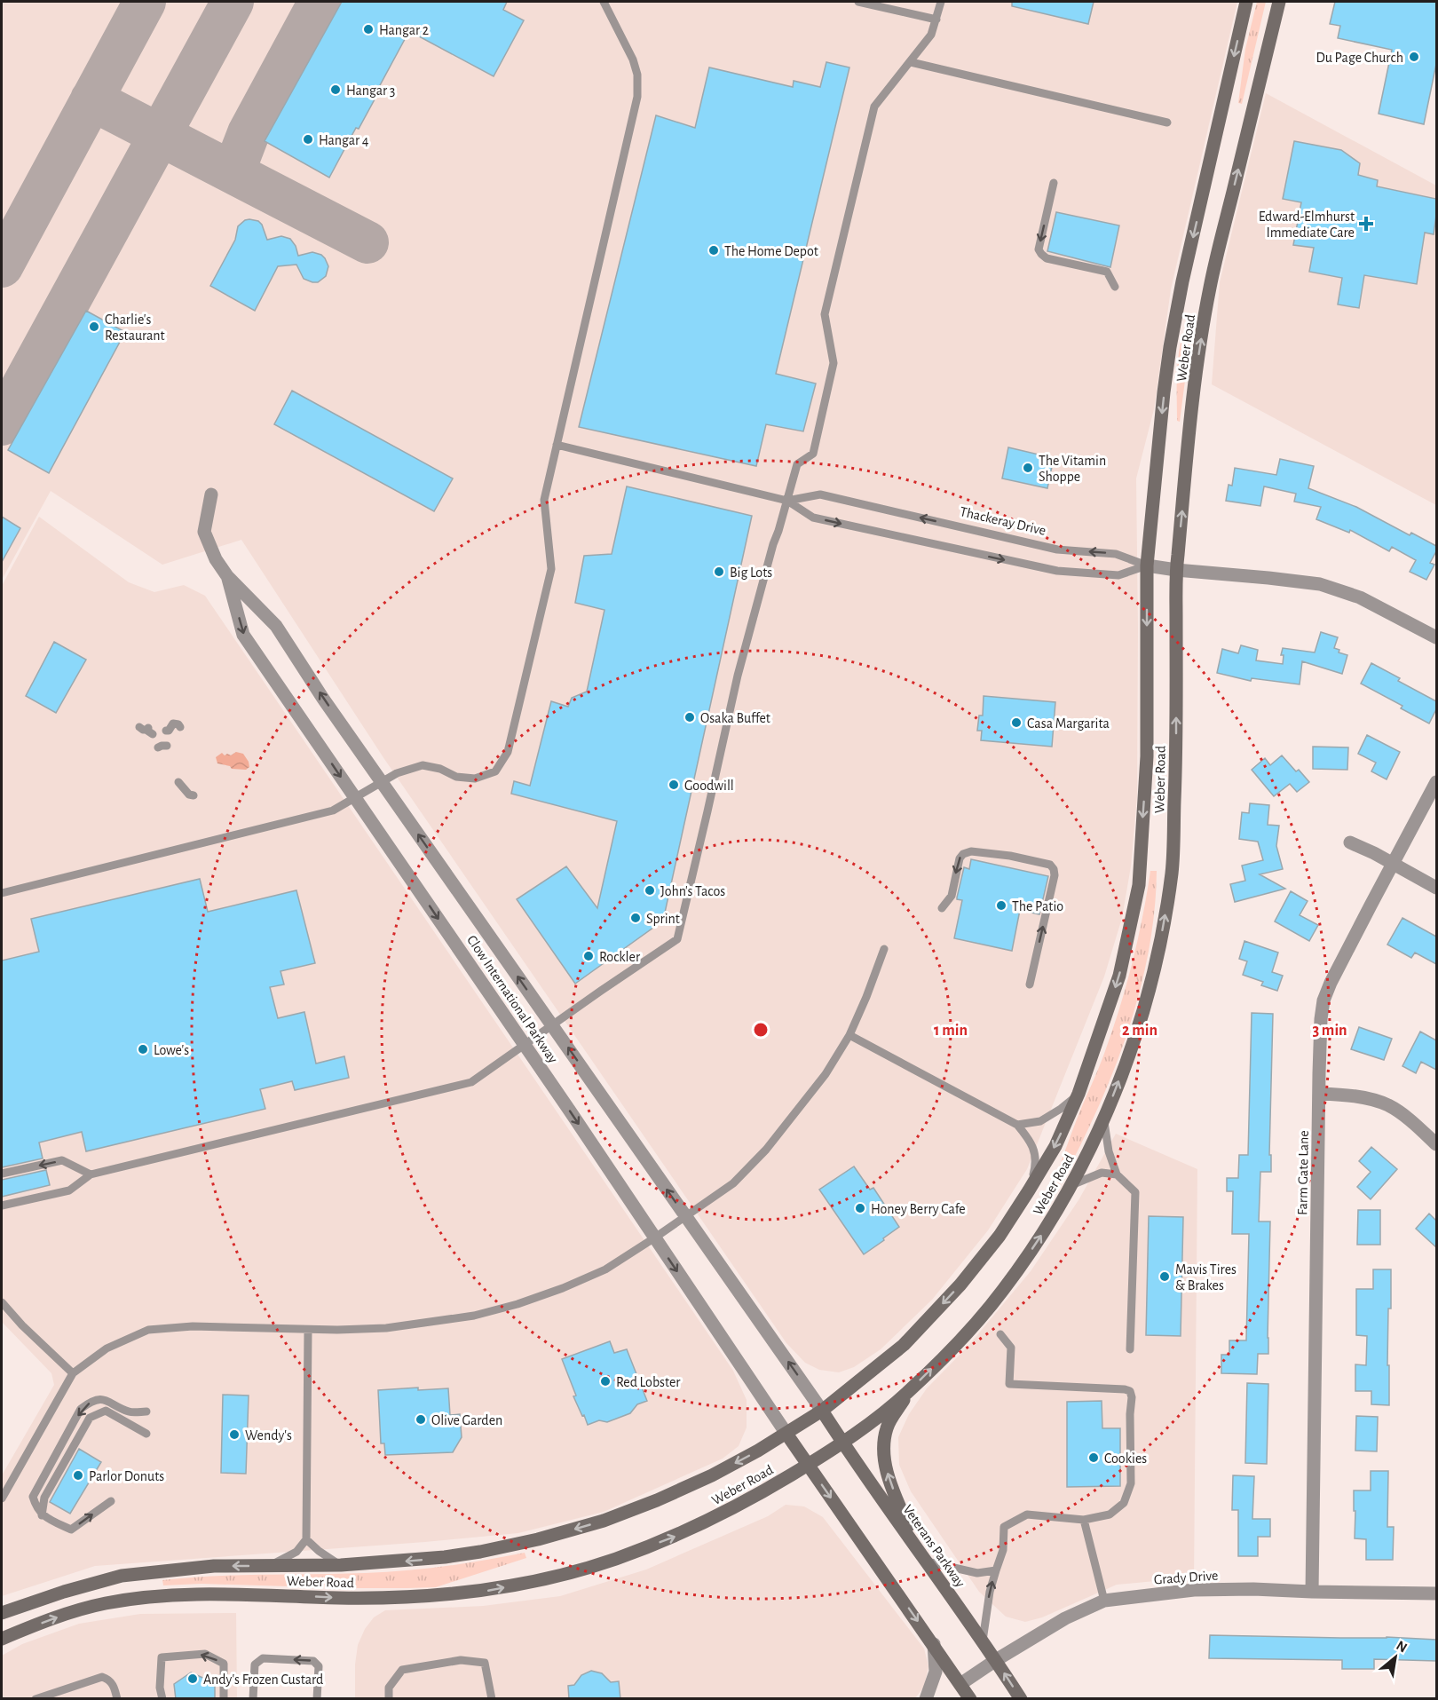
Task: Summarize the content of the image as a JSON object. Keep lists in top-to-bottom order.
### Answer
{
  "streets": {
    "main road": ["Weber Road", "Veterans Parkway"],
    "street": [
      "Thackeray Drive",
      "Clow International Parkway",
      "Farm Gate Lane",
      "Grady Drive"
    ]
  },
  "crossings": [
    ["Weber Road", "Thackeray Drive"],
    ["Weber Road", "Clow International Parkway"],
    ["Weber Road", "Veterans Parkway"],
    ["Clow International Parkway", "Veterans Parkway"],
    ["Farm Gate Lane", "Grady Drive"],
    ["Veterans Parkway", "Grady Drive"]
  ],
  "places": {
    "other": [
      "Hangar 2",
      "Du Page Church",
      "Hangar 3",
      "Hangar 4",
      "The Home Depot",
      "Charlie's Restaurant",
      "The Vitamin Shoppe",
      "Big Lots",
      "Osaka Buffet",
      "Casa Margarita",
      "Goodwill",
      "John's Tacos",
      "The Patio",
      "Sprint",
      "Rockler",
      "Lowe's",
      "Honey Berry Cafe",
      "Mavis Tires & Brakes",
      "Red Lobster",
      "Olive Garden",
      "Wendy's",
      "Cookies",
      "Parlor Donuts",
      "Andy's Frozen Custard"
    ],
    "health": ["Edward-Elmhurst Immediate Care"]
  },
  "north": "top right",
  "rings": ["1 min", "2 min", "3 min"]
}
